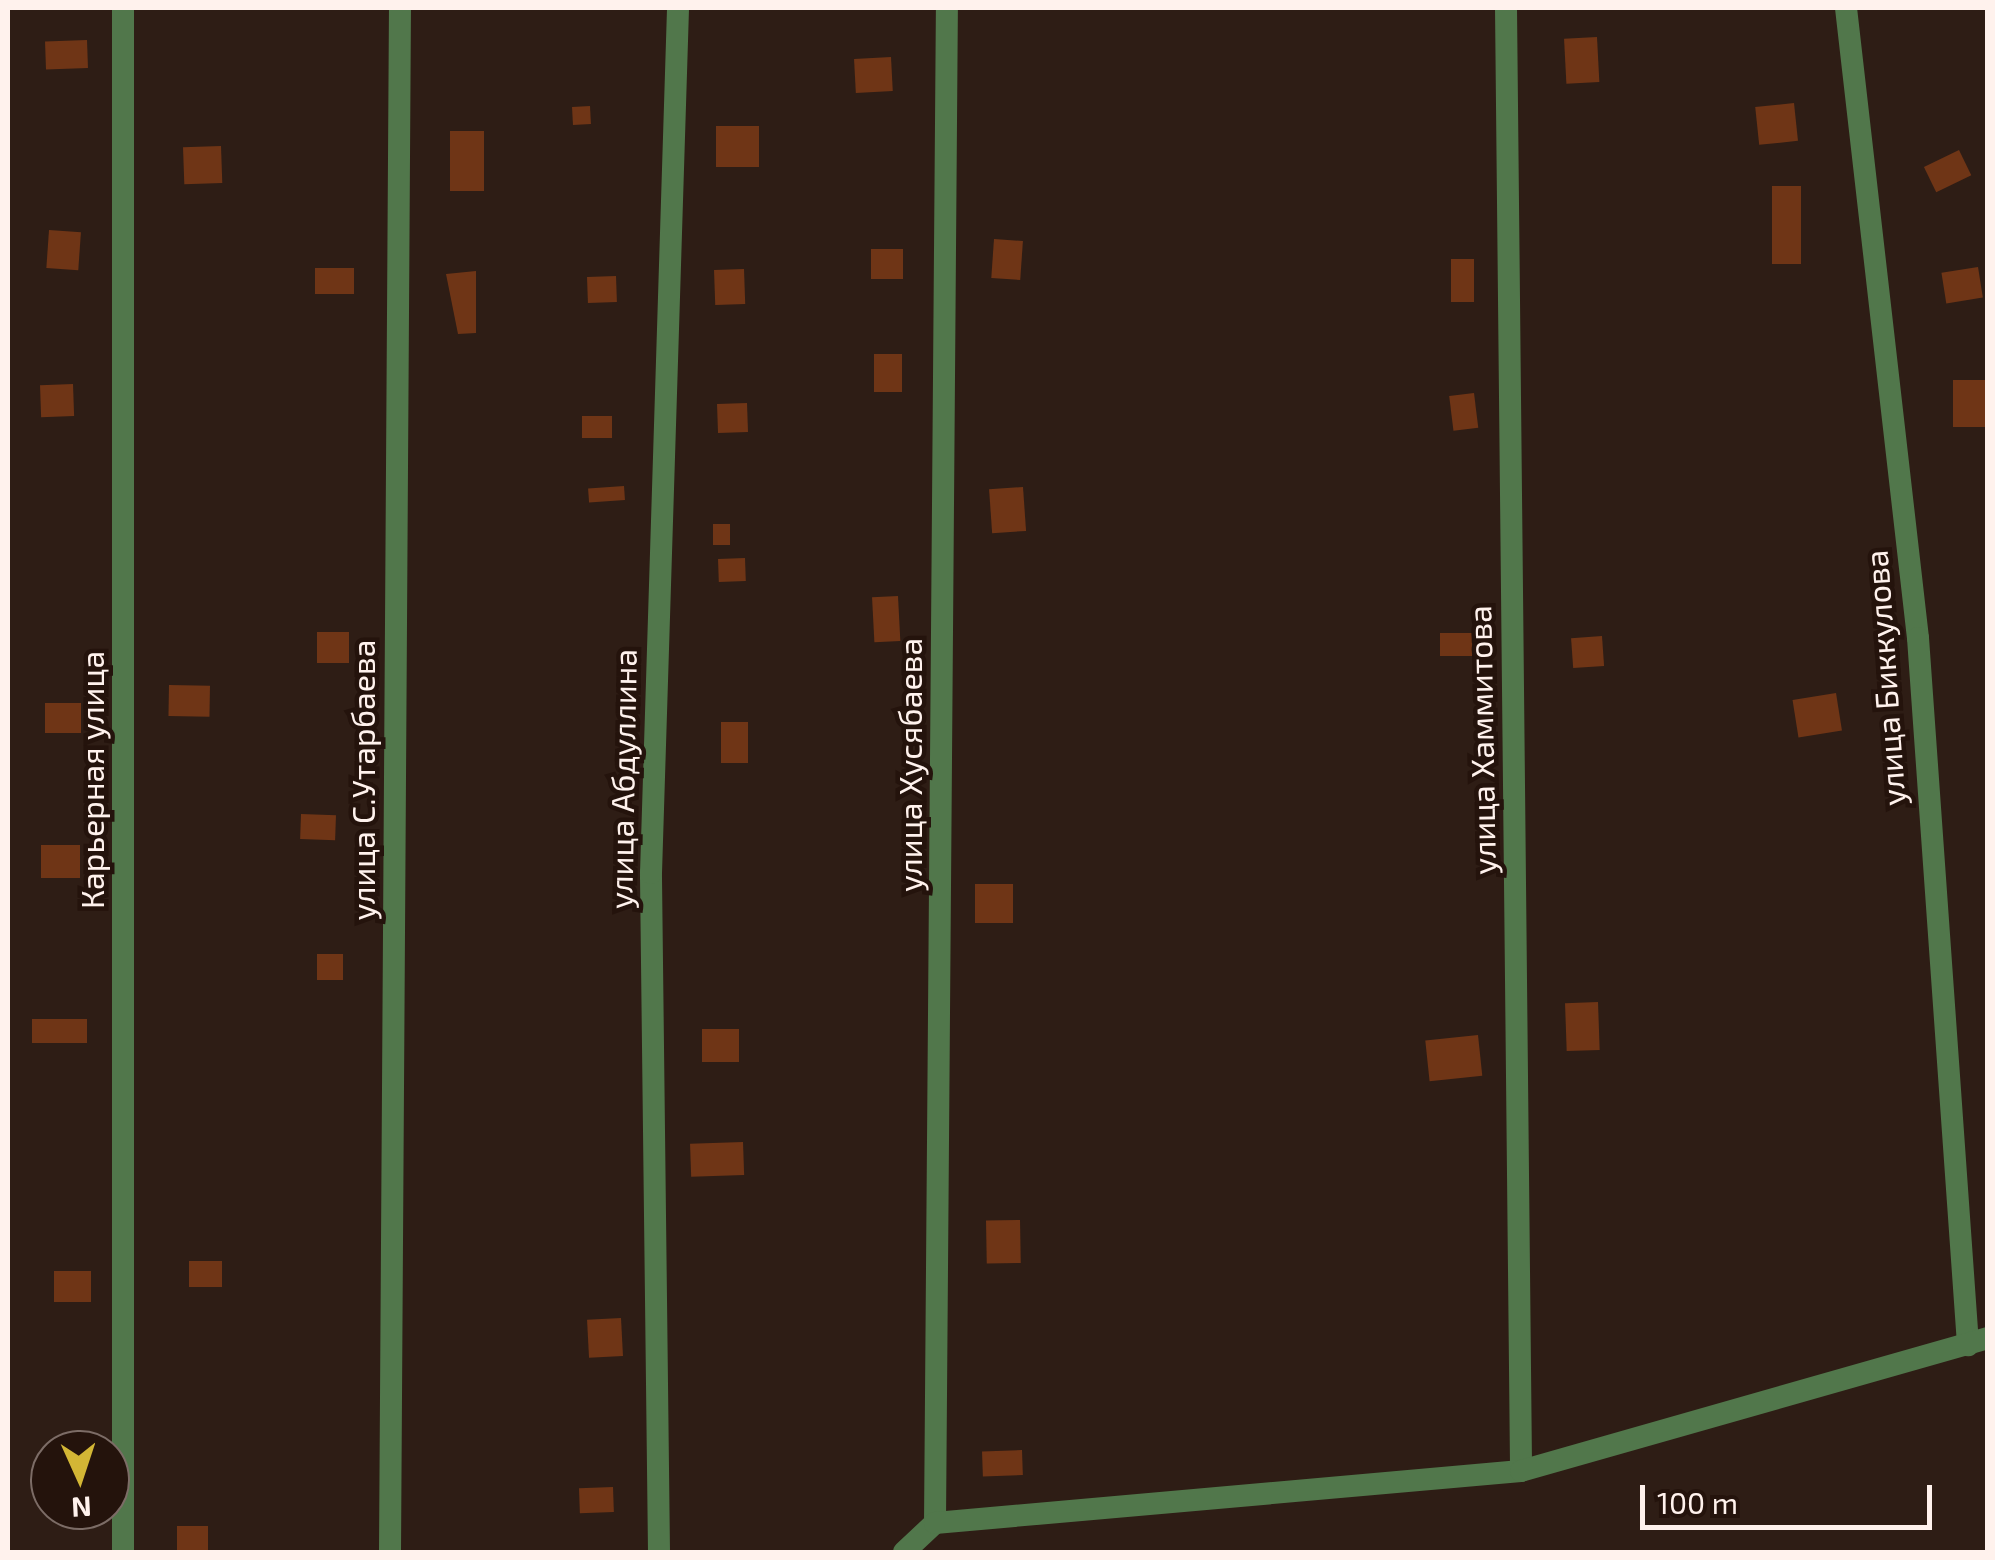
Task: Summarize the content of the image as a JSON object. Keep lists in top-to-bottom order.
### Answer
{
  "streets": {
    "street": [
      "улица Биккулова",
      "улица Хаммитова",
      "улица Хусябаева",
      "улица Абдуллина",
      "Карьерная улица",
      "улица С.Утарбаева"
    ]
  },
  "scale_bar": "100 m",
  "north": "bottom"
}
